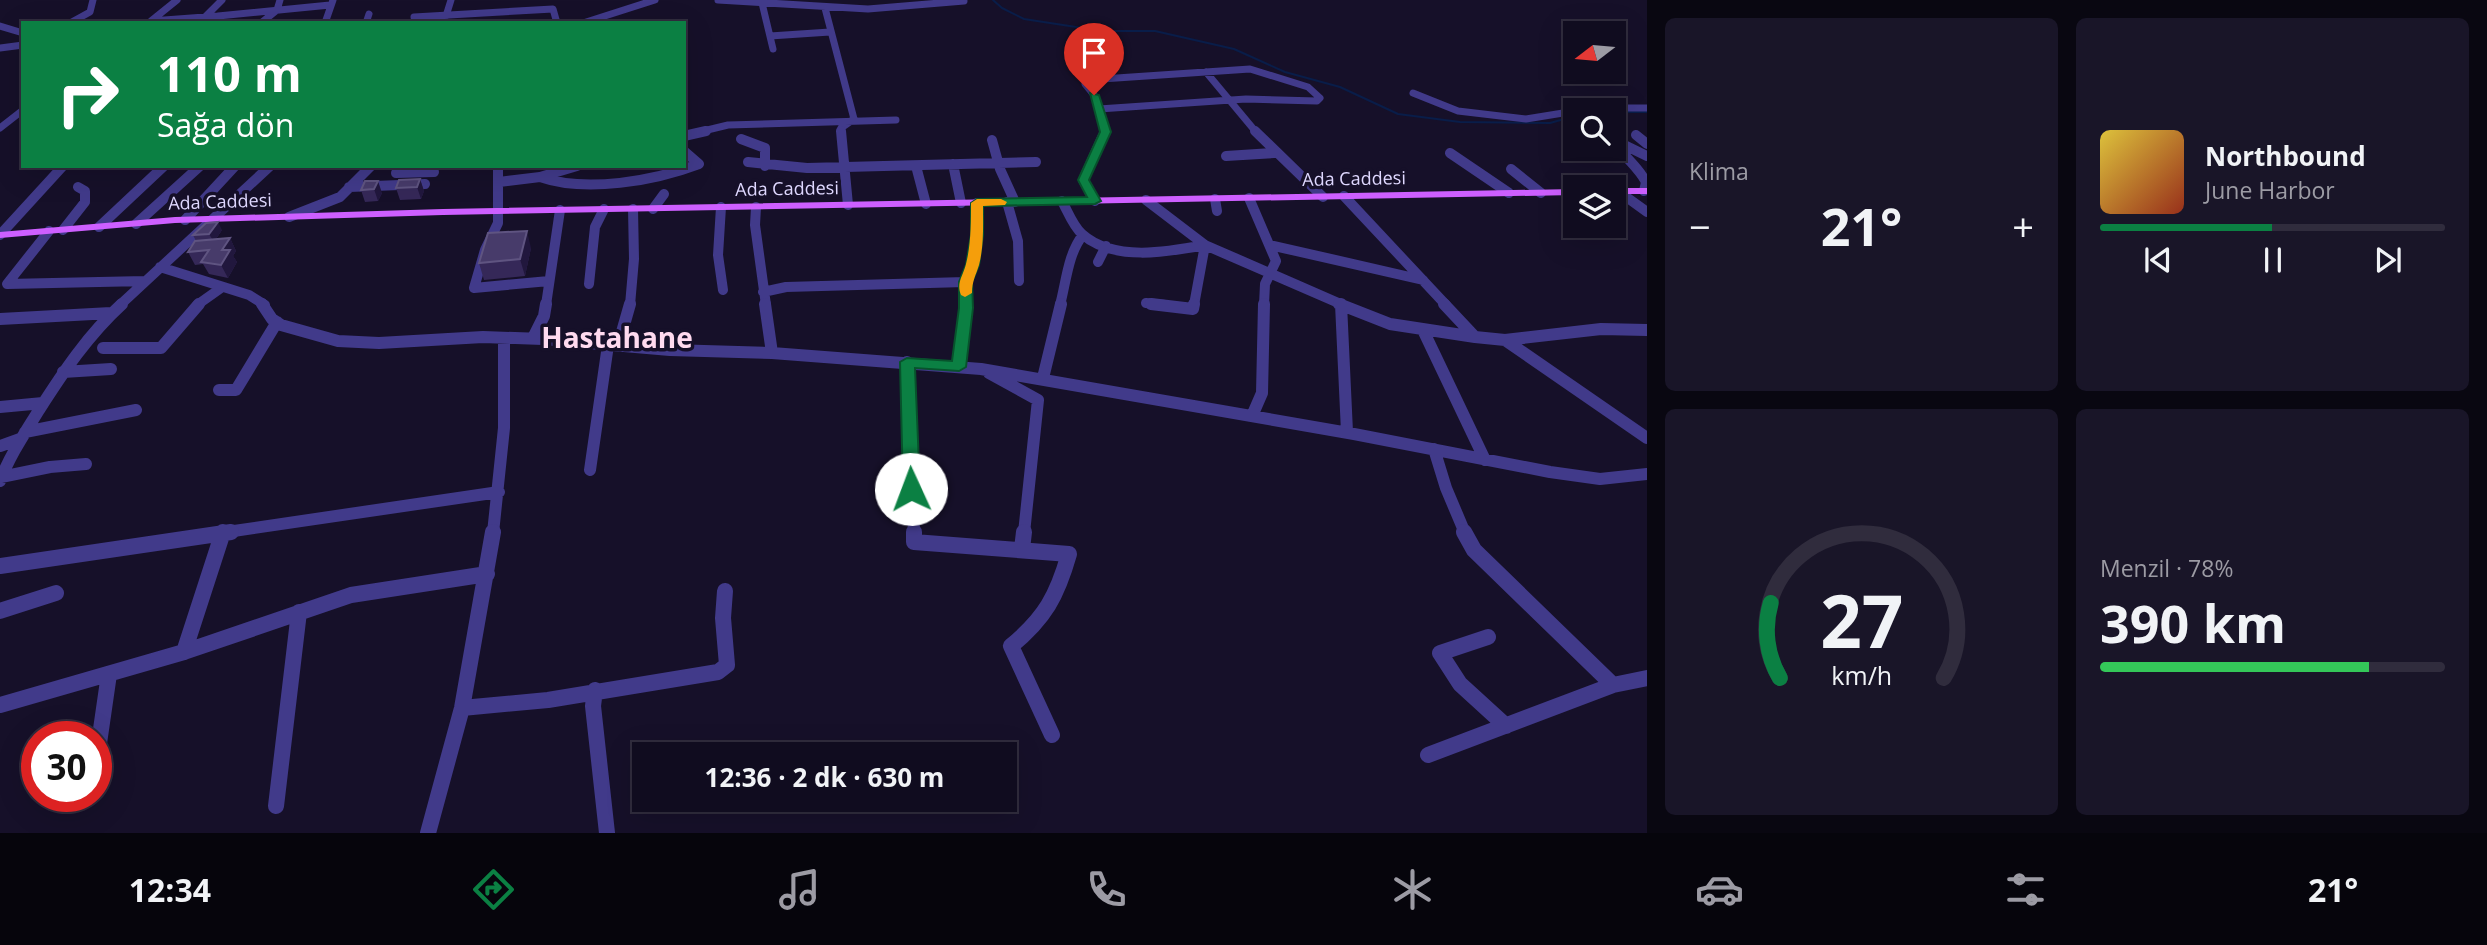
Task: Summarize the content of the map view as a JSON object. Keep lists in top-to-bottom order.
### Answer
{
  "streets": {
    "main road": ["Ada Caddesi"]
  },
  "districts": ["Hastahane"],
  "north": "left",
  "page": {
    "tile": [
      "Klima",
      ["Menzil · 78%", "390 km"]
    ],
    "turn": ["110 m", "Sağa dön"],
    "song": ["Northbound", "June Harbor"],
    "heat": ["−", "21°", "+"],
    "limit": "30",
    "trip": "12:36 · 2 dk · 630 m",
    "tabs": ["12:34", "21°"],
    "gauge": ["27", "km/h"]
  }
}
